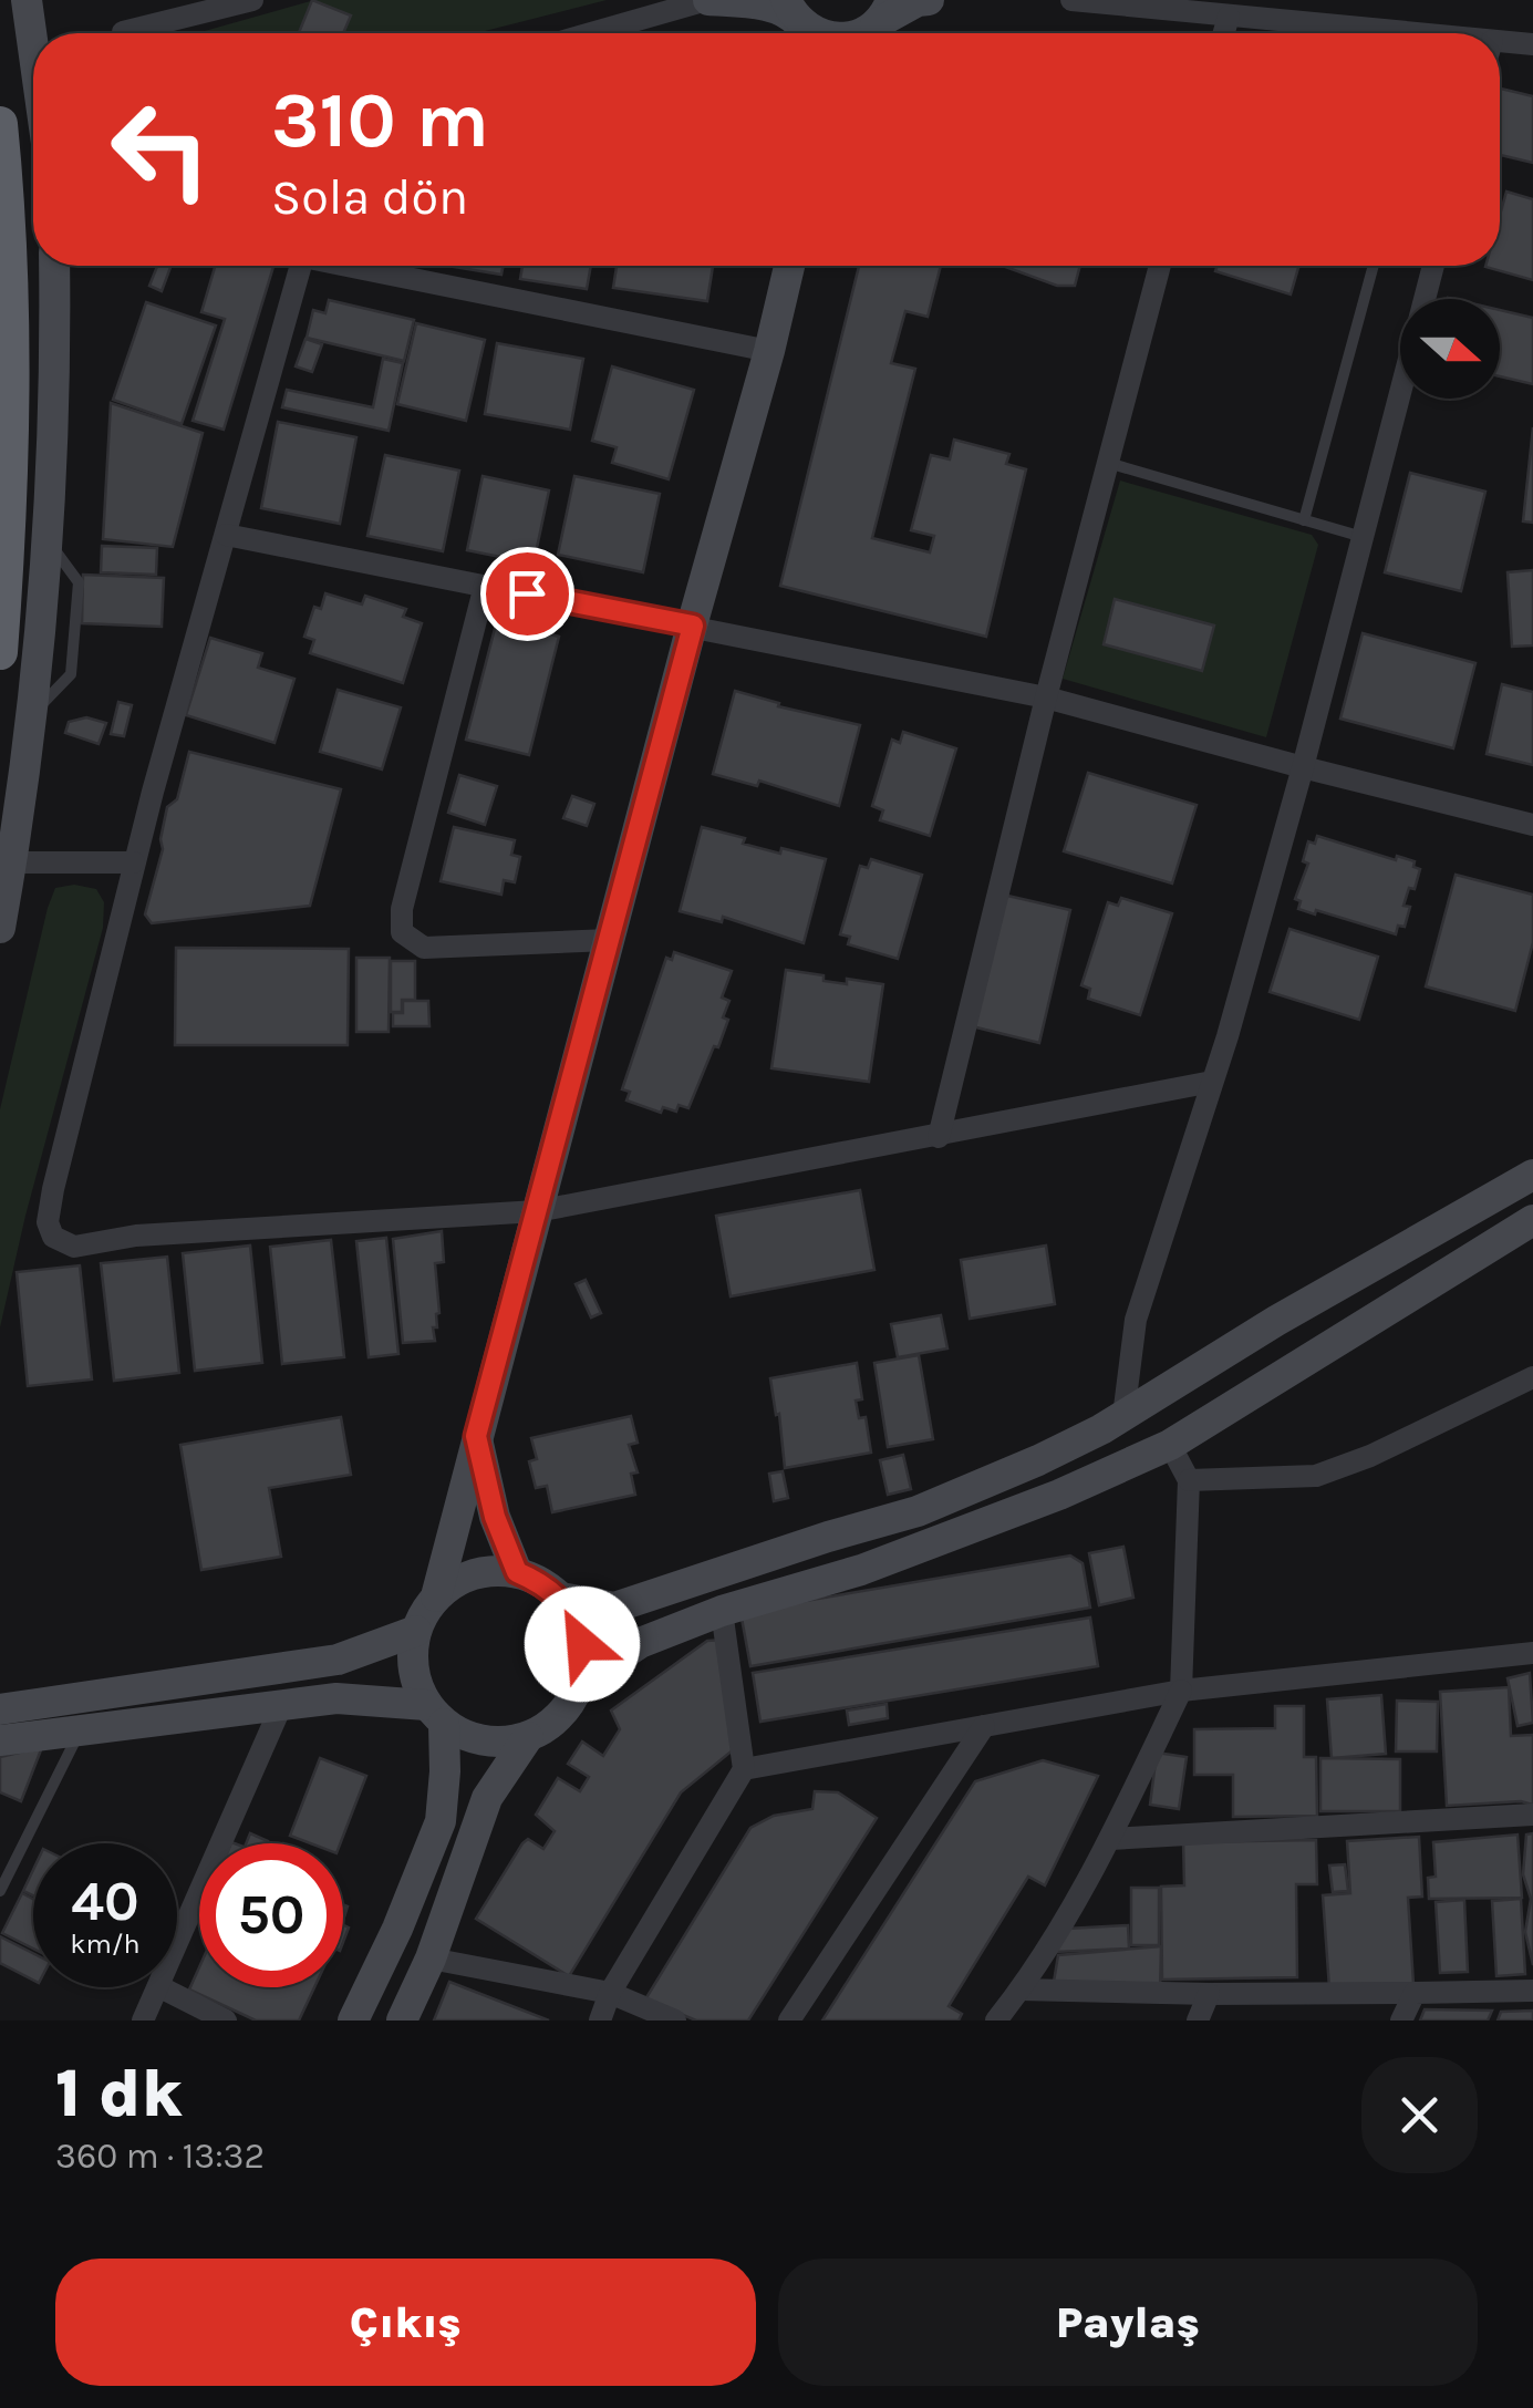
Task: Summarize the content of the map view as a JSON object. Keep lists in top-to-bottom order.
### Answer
{
  "north": "right",
  "page": {
    "turn": ["310 m", "Sola dön"],
    "speed": "40 km/h",
    "limit": "50",
    "heading": ["1 dk", "360 m · 13:32"],
    "buttons": ["Çıkış", "Paylaş"]
  }
}
